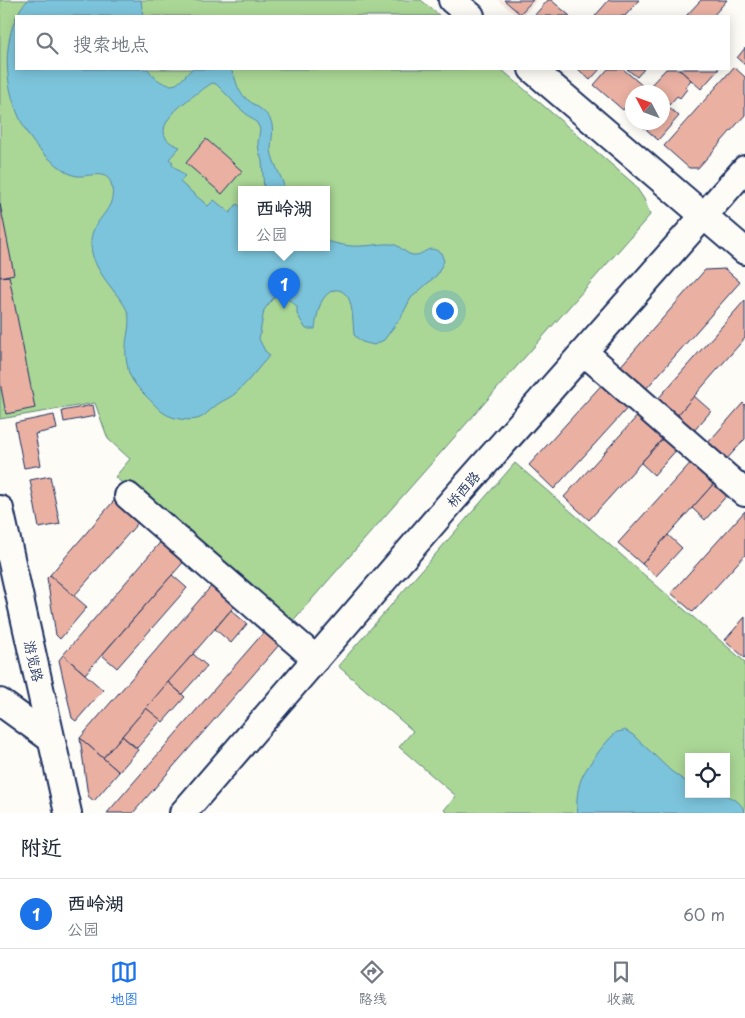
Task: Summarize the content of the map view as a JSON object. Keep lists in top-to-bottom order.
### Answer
{
  "streets": {
    "street": ["桥西路", "游览路"]
  },
  "north": "top left",
  "page": {
    "search": "搜索地点",
    "popup": ["西岭湖", "公园"],
    "pins": "1",
    "heading": "附近",
    "list": [
      {
        "mark": "1",
        "name": "西岭湖",
        "note": "公园",
        "value": "60 m"
      }
    ],
    "nav": ["地图", "路线", "收藏"]
  }
}
